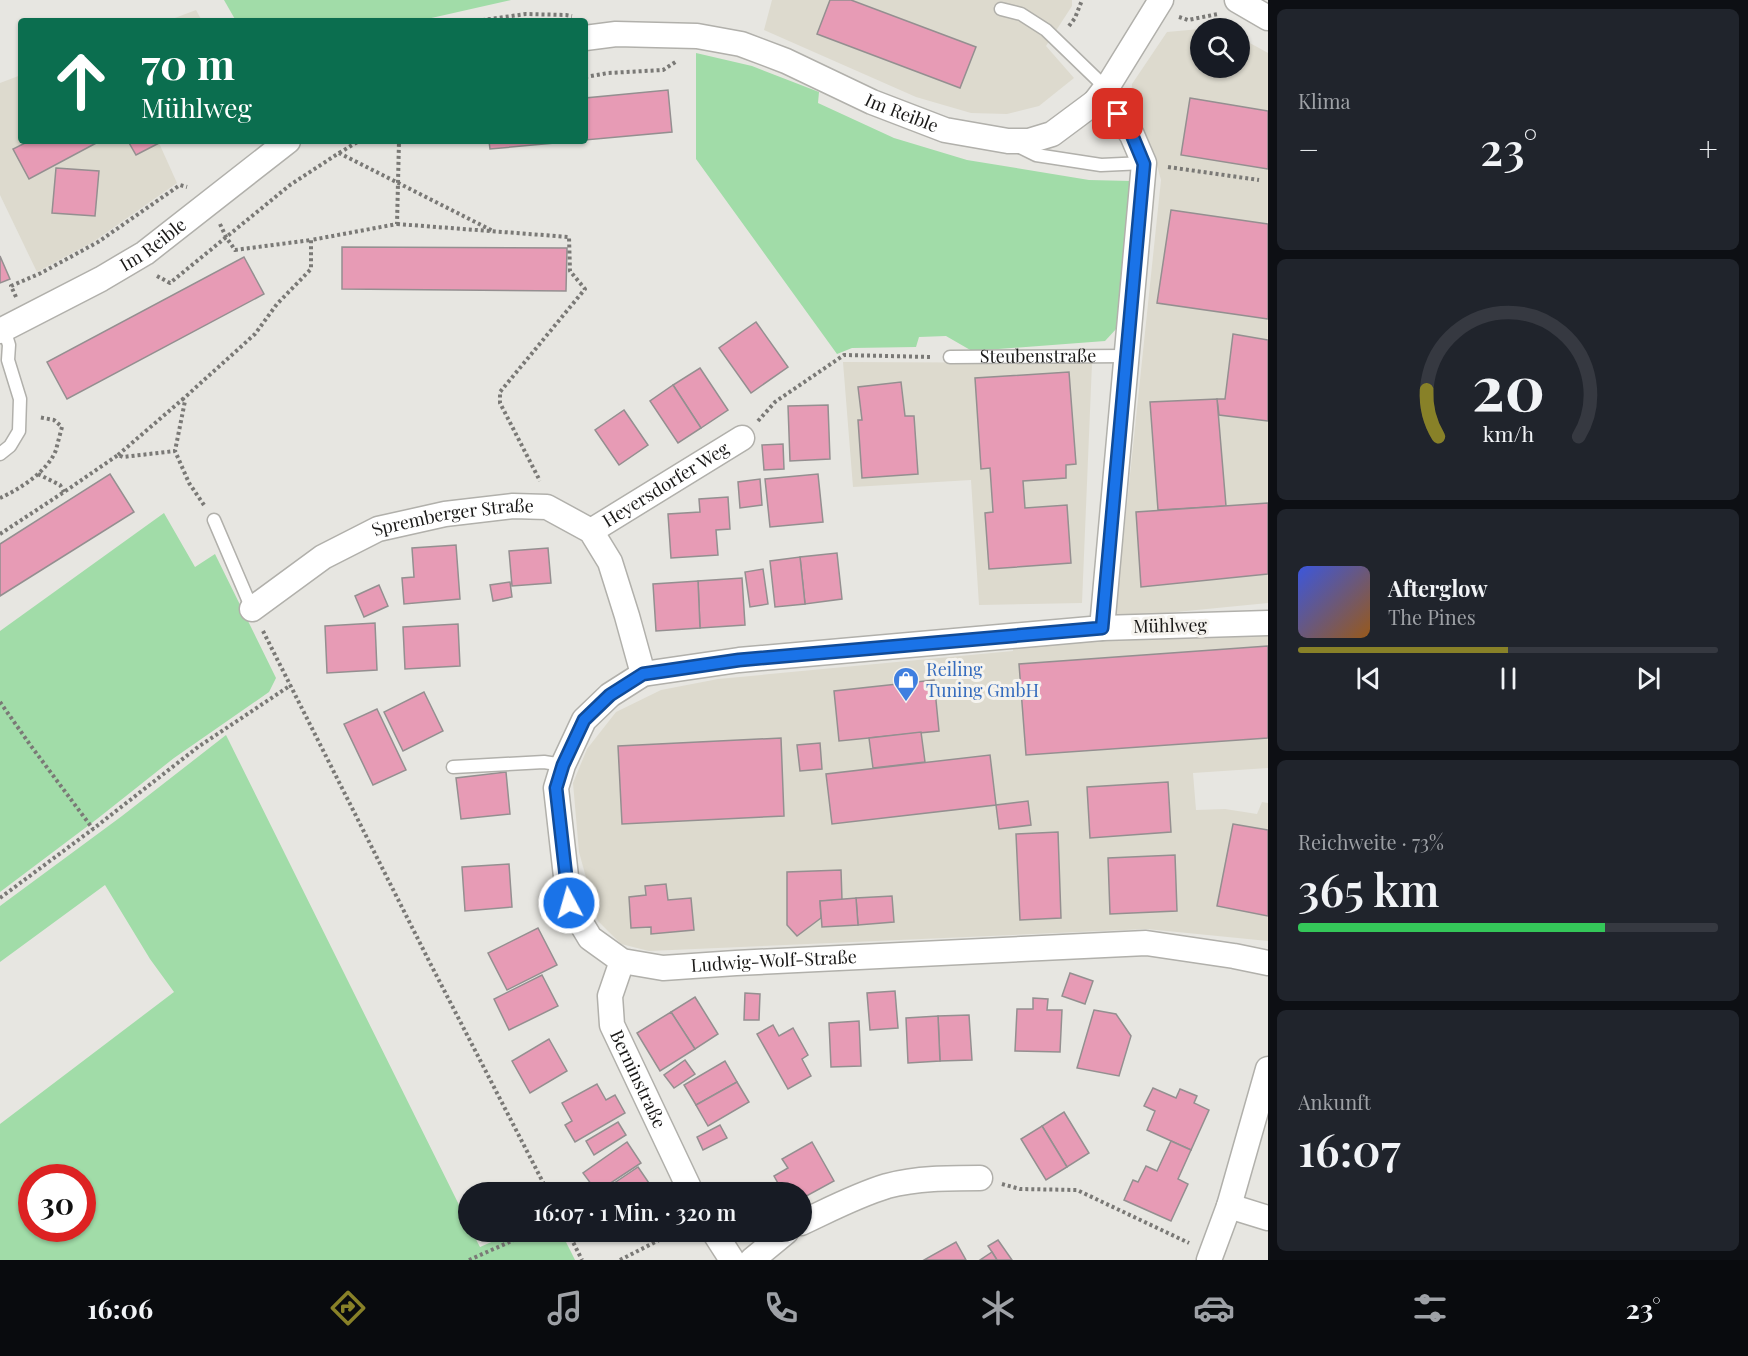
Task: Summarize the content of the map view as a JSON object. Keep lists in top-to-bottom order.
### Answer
{
  "streets": {
    "street": [
      "Im Reible",
      "Heyersdorfer Weg",
      "Spremberger Straße",
      "Mühlweg",
      "Ludwig-Wolf-Straße",
      "Berninstraße"
    ],
    "lane": ["Steubenstraße"]
  },
  "crossings": [
    ["Heyersdorfer Weg", "Spremberger Straße"],
    ["Spremberger Straße", "Mühlweg"],
    ["Spremberger Straße", "Ludwig-Wolf-Straße"],
    ["Mühlweg", "Ludwig-Wolf-Straße"],
    ["Ludwig-Wolf-Straße", "Berninstraße"]
  ],
  "places": {
    "shop": ["Reiling Tuning GmbH"]
  },
  "page": {
    "tile": [
      "Klima",
      ["Reichweite · 73%", "365 km"],
      ["Ankunft", "16:07"]
    ],
    "turn": ["70 m", "Mühlweg"],
    "heat": ["−", "23°", "+"],
    "song": ["Afterglow", "The Pines"],
    "limit": "30",
    "trip": "16:07 · 1 Min. · 320 m",
    "tabs": ["16:06", "23°"],
    "gauge": ["20", "km/h"]
  }
}
